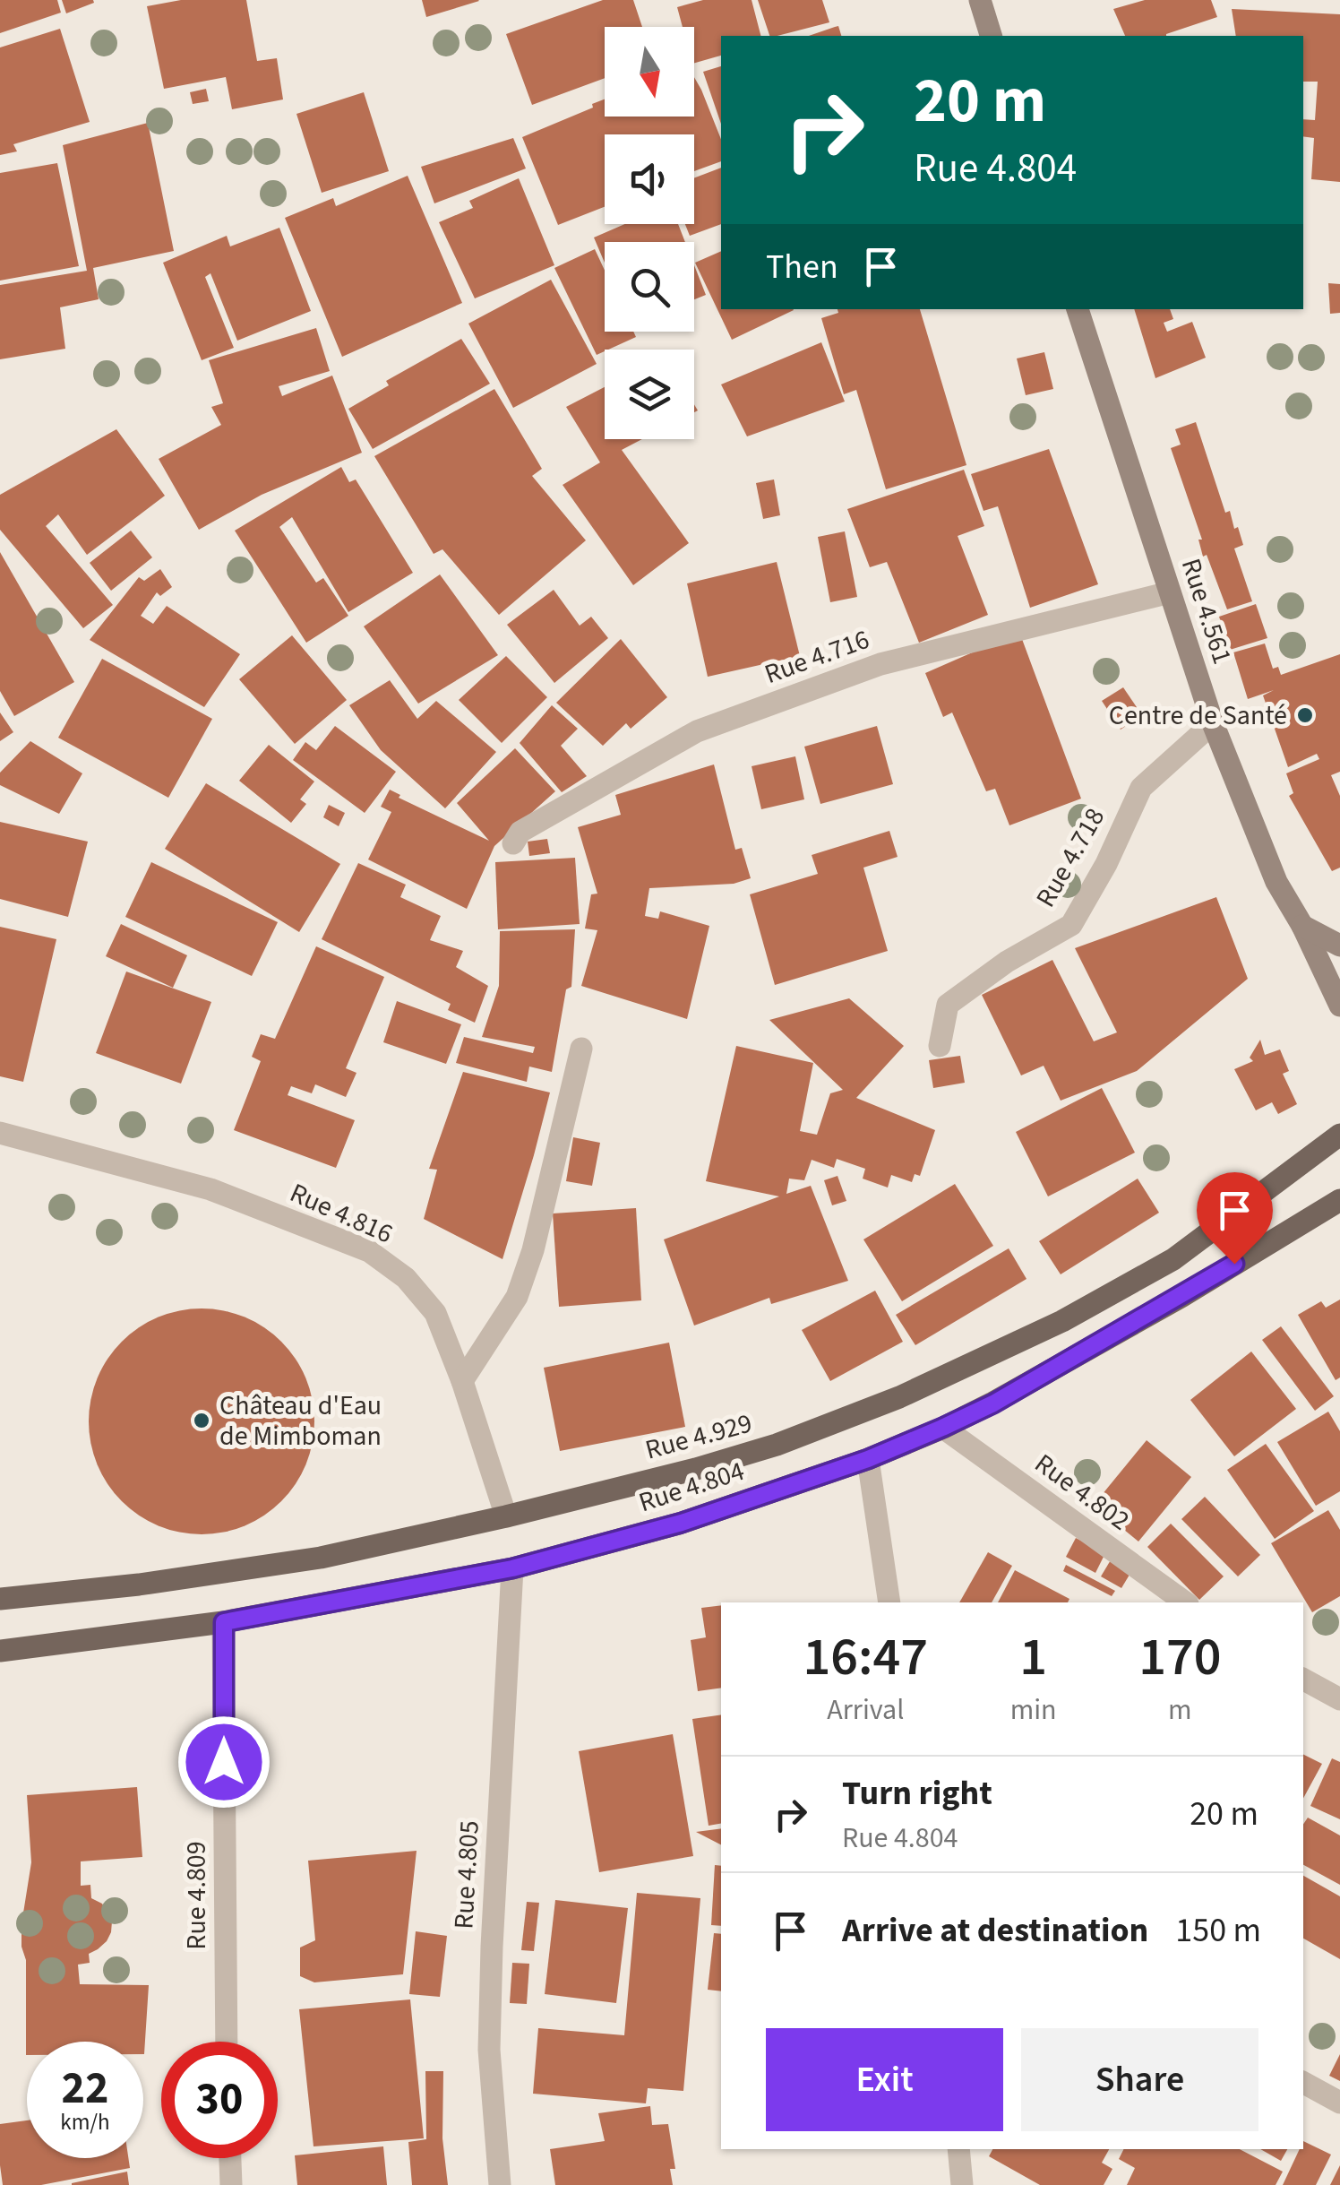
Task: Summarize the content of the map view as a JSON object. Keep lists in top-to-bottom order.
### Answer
{
  "streets": {
    "main road": ["Rue 4.561", "Rue 4.929", "Rue 4.804"],
    "street": [
      "Rue 4.716",
      "Rue 4.718",
      "Rue 4.816",
      "Rue 4.802",
      "Rue 4.805",
      "Rue 4.809"
    ]
  },
  "crossings": [
    ["Rue 4.561", "Rue 4.716"],
    ["Rue 4.561", "Rue 4.718"],
    ["Rue 4.816", "Rue 4.929"],
    ["Rue 4.804", "Rue 4.802"],
    ["Rue 4.804", "Rue 4.805"],
    ["Rue 4.804", "Rue 4.809"]
  ],
  "places": ["Centre de Santé", "Château d'Eau de Mimboman"],
  "north": "bottom",
  "page": {
    "turn": ["20 m", "Rue 4.804"],
    "then": "Then",
    "eta": [
      "16:47",
      "Arrival",
      "1",
      "min",
      "170",
      "m"
    ],
    "list": [
      {
        "name": "Turn right",
        "note": "Rue 4.804",
        "value": "20 m"
      },
      {
        "name": "Arrive at destination",
        "value": "150 m"
      }
    ],
    "buttons": ["Exit", "Share"],
    "speed": "22 km/h",
    "limit": "30"
  }
}
